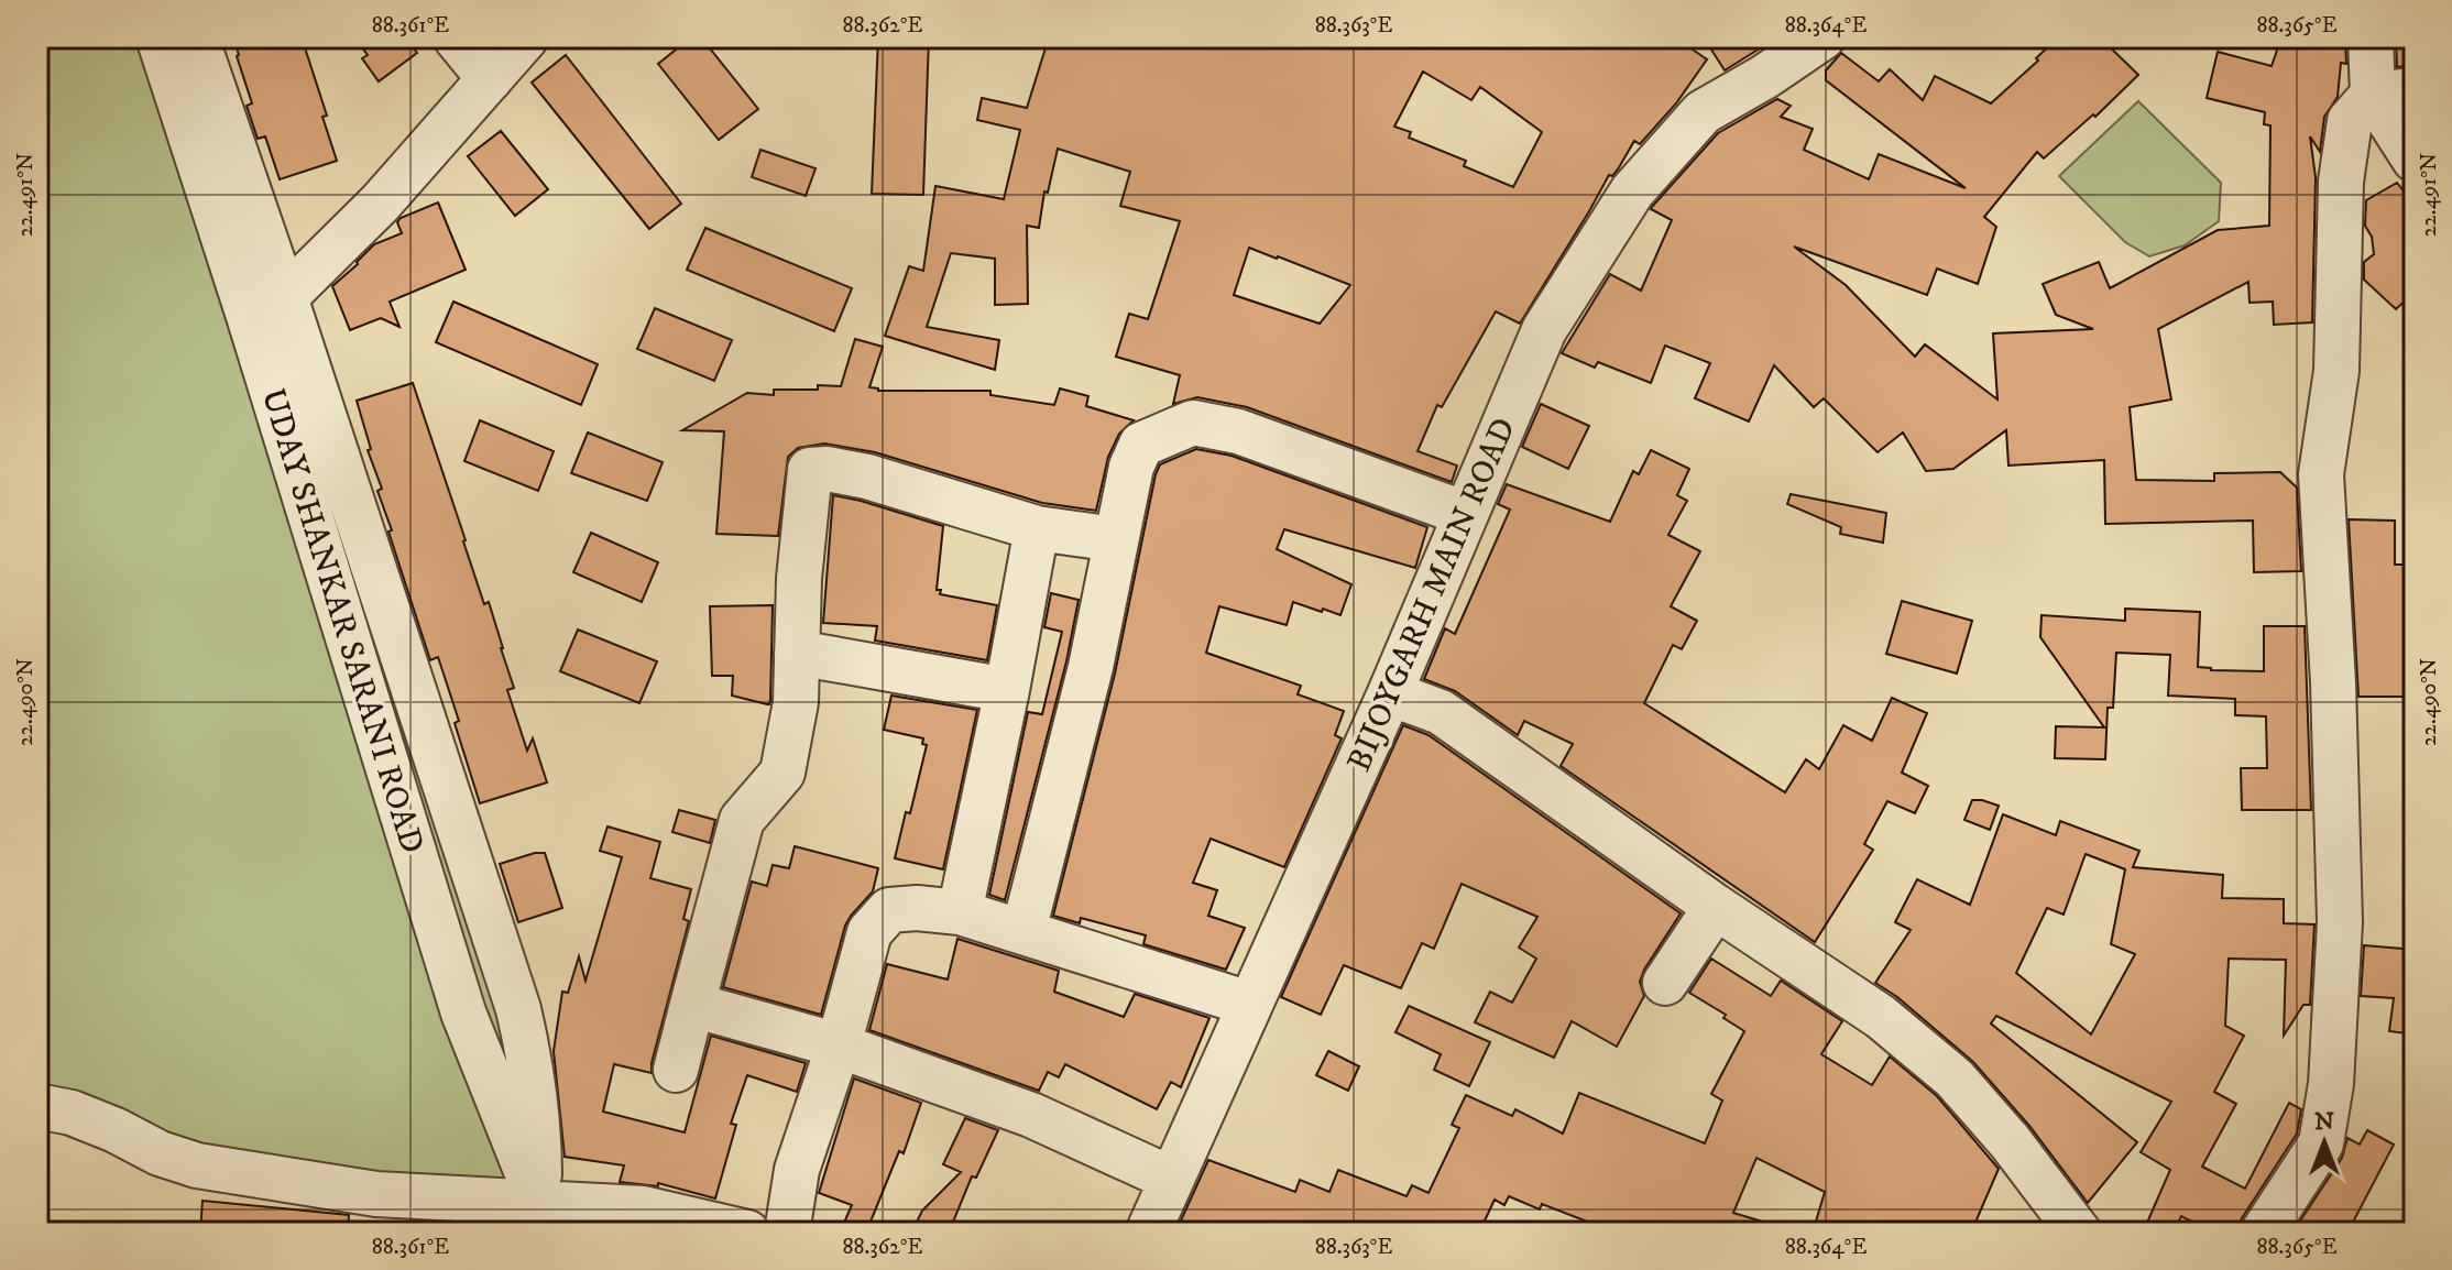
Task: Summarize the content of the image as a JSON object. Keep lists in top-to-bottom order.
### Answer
{
  "streets": {
    "street": ["BIJOYGARH MAIN ROAD", "UDAY SHANKAR SARANI ROAD"]
  },
  "north": "top",
  "coordinates": [
    "88.361°E",
    "88.362°E",
    "88.363°E",
    "88.364°E",
    "88.365°E",
    "22.491°N",
    "22.490°N"
  ]
}
